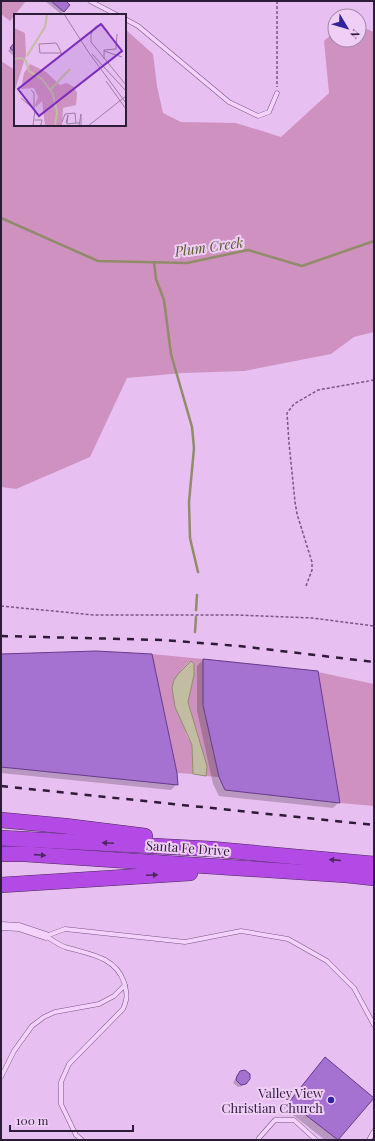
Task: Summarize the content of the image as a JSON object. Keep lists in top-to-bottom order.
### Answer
{
  "streets": {
    "highway": ["Santa Fe Drive"]
  },
  "water": ["Plum Creek"],
  "places": ["Valley View Christian Church"],
  "scale_bar": "100 m",
  "north": "bottom right"
}
